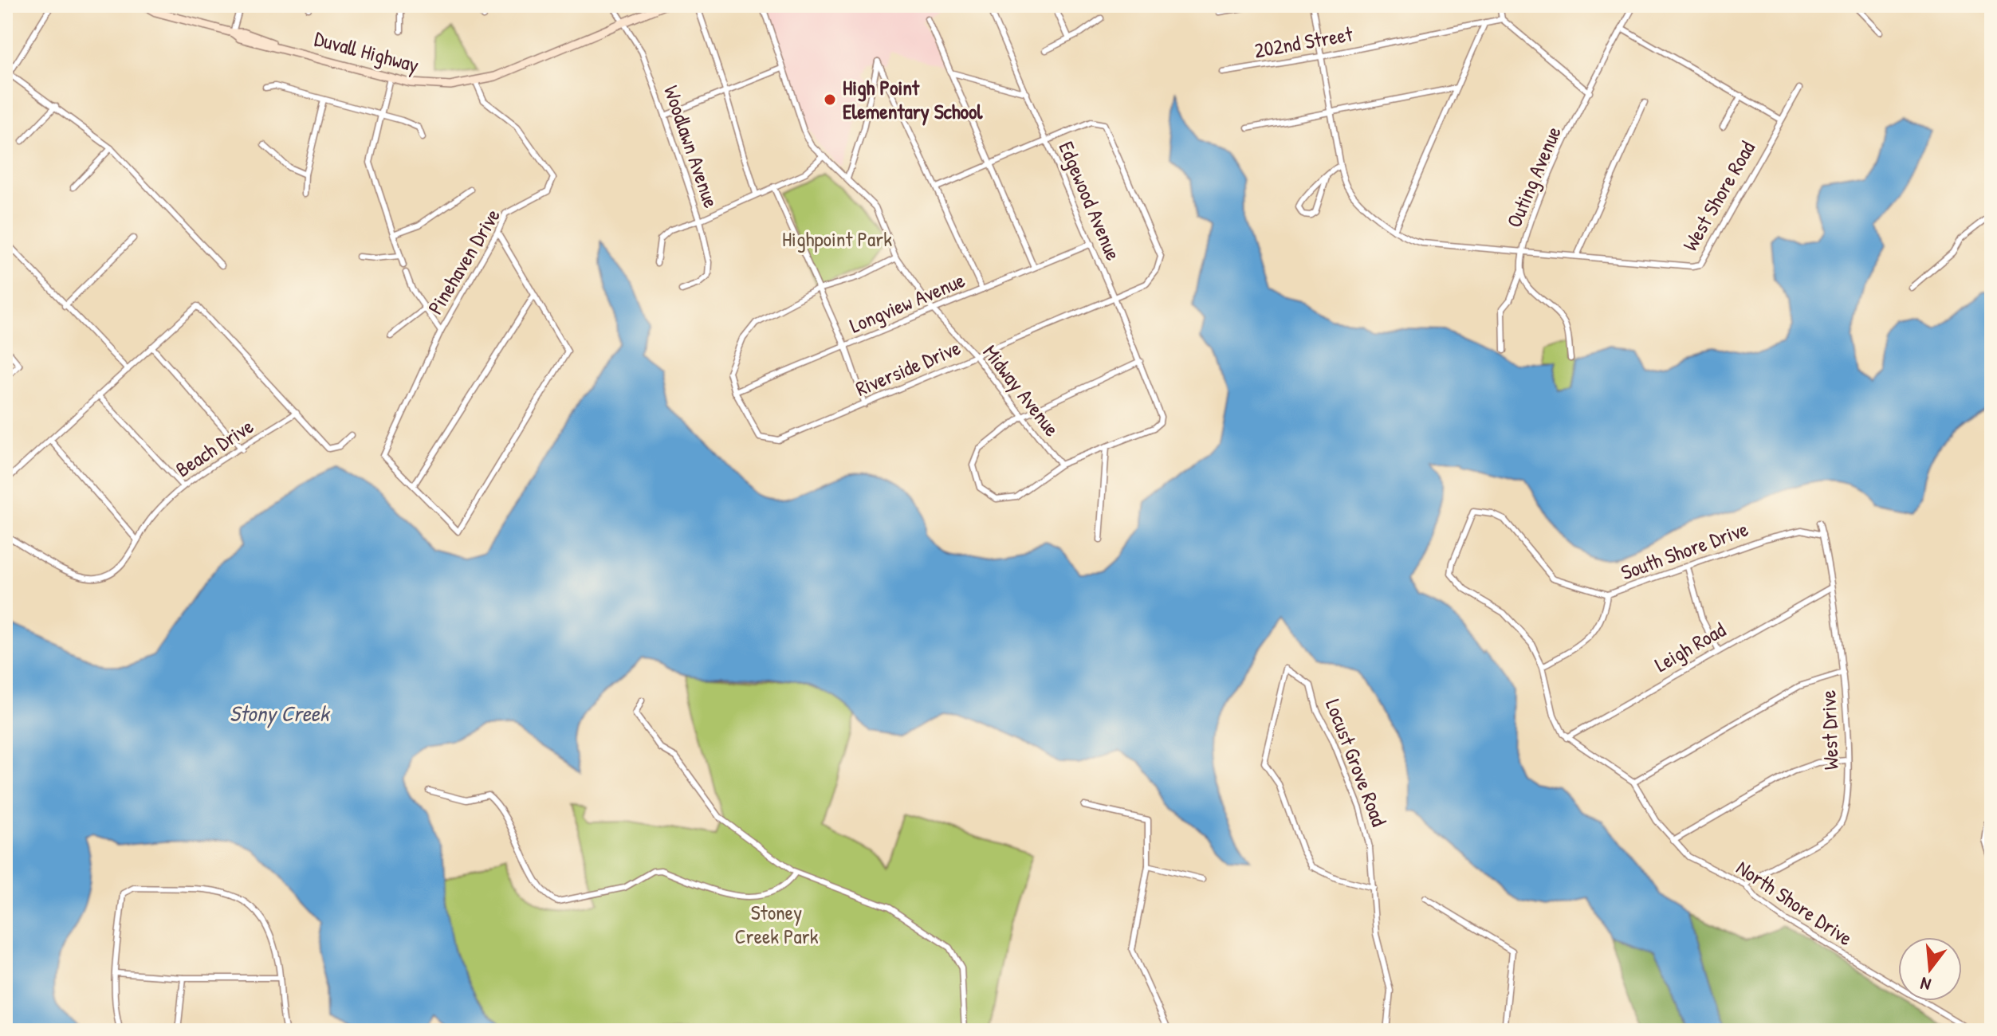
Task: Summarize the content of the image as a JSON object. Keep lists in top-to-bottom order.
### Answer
{
  "streets": {
    "street": [
      "202nd Street",
      "Duvall Highway",
      "Woodlawn Avenue",
      "Outing Avenue",
      "West Shore Road",
      "Edgewood Avenue",
      "Pinehaven Drive",
      "Longview Avenue",
      "Riverside Drive",
      "Midway Avenue",
      "Beach Drive",
      "South Shore Drive",
      "Leigh Road",
      "West Drive",
      "Locust Grove Road",
      "North Shore Drive"
    ]
  },
  "crossings": [
    ["202nd Street", "West Shore Road"],
    ["Duvall Highway", "Woodlawn Avenue"],
    ["Duvall Highway", "Pinehaven Drive"],
    ["Outing Avenue", "West Shore Road"],
    ["Edgewood Avenue", "Longview Avenue"],
    ["Edgewood Avenue", "Riverside Drive"],
    ["Longview Avenue", "Riverside Drive"],
    ["Longview Avenue", "Midway Avenue"],
    ["Riverside Drive", "Midway Avenue"],
    ["South Shore Drive", "West Drive"],
    ["Leigh Road", "West Drive"],
    ["Leigh Road", "North Shore Drive"],
    ["West Drive", "North Shore Drive"]
  ],
  "water": ["Stony Creek"],
  "parks": ["Highpoint Park", "Stoney Creek Park"],
  "places": ["High Point Elementary School"],
  "north": "bottom"
}
